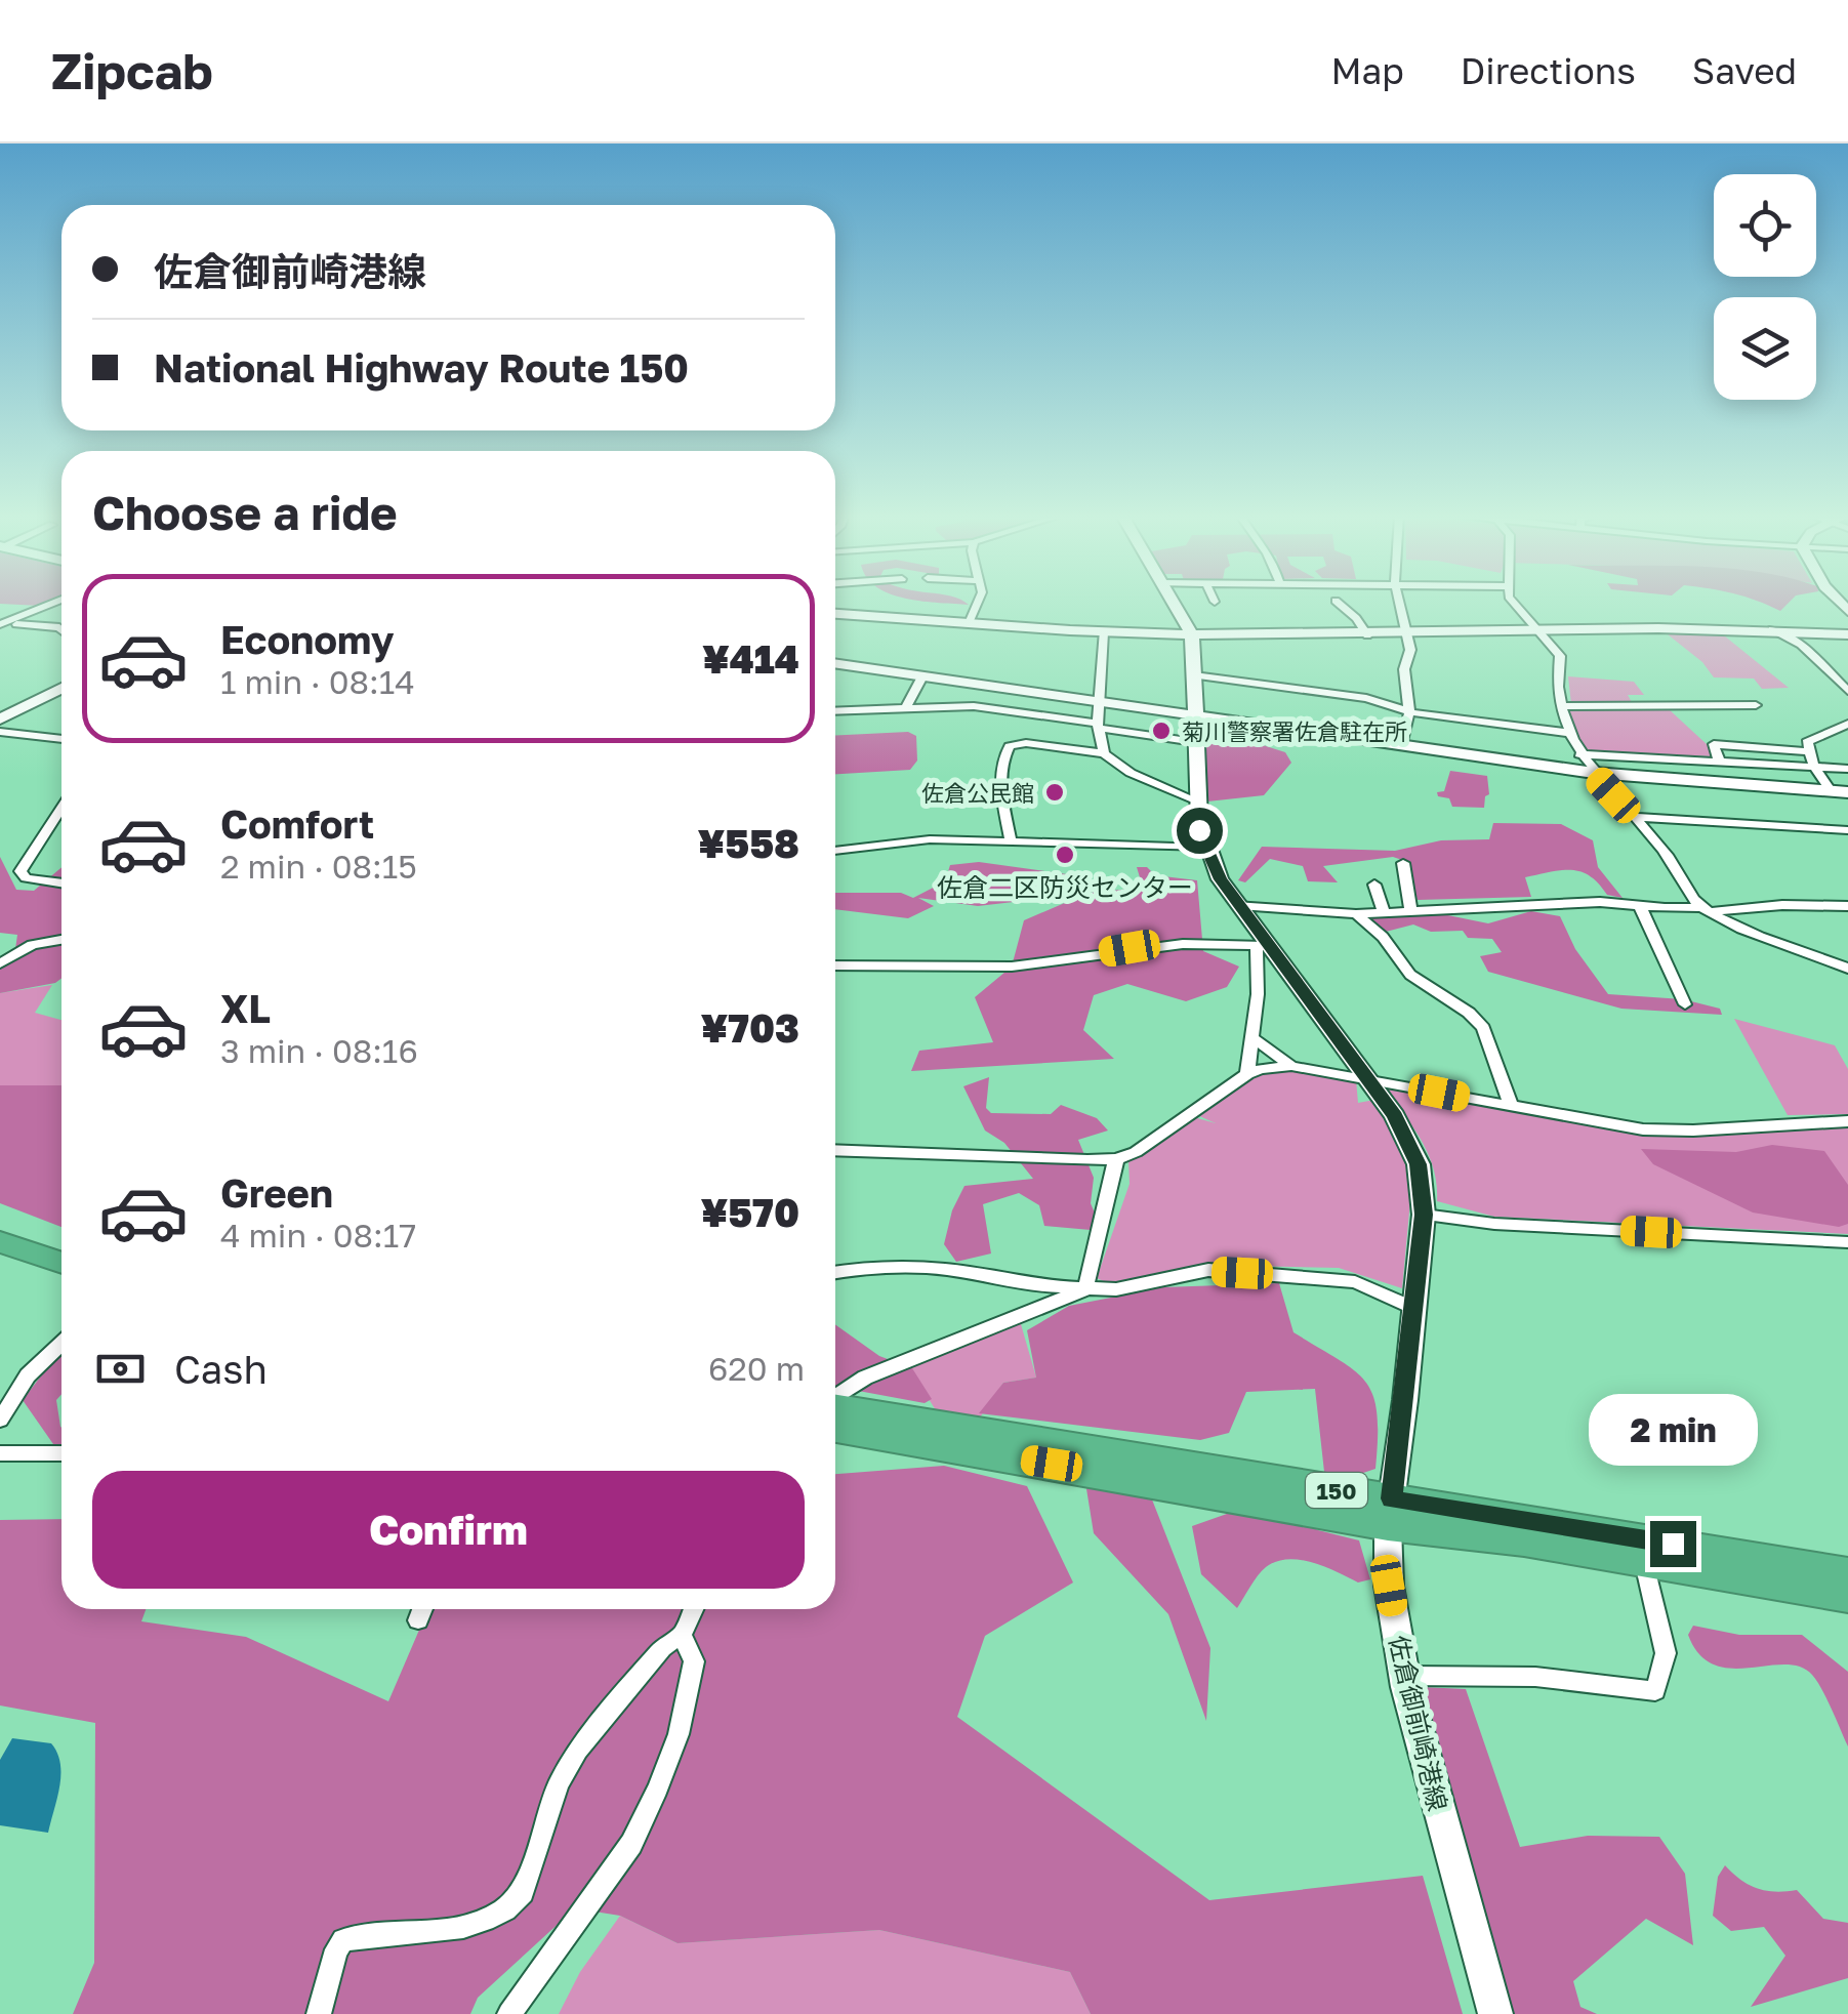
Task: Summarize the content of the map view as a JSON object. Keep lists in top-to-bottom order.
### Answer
{
  "streets": {
    "highway": ["150"],
    "main road": ["佐倉御前崎港線"]
  },
  "crossings": [
    ["150", "佐倉御前崎港線"]
  ],
  "places": ["菊川警察署佐倉駐在所", "佐倉公民館", "佐倉二区防災センター"],
  "page": {
    "header": "Zipcab",
    "nav": ["Map", "Directions", "Saved"],
    "banner": ["佐倉御前崎港線", "National Highway Route 150"],
    "heading": "Choose a ride",
    "list": [
      {
        "name": "Economy",
        "note": "1 min · 08:14",
        "value": "¥414"
      },
      {
        "name": "Comfort",
        "note": "2 min · 08:15",
        "value": "¥558"
      },
      {
        "name": "XL",
        "note": "3 min · 08:16",
        "value": "¥703"
      },
      {
        "name": "Green",
        "note": "4 min · 08:17",
        "value": "¥570"
      }
    ],
    "pay": ["Cash", "620 m"],
    "bubble": "2 min",
    "buttons": "Confirm"
  }
}
